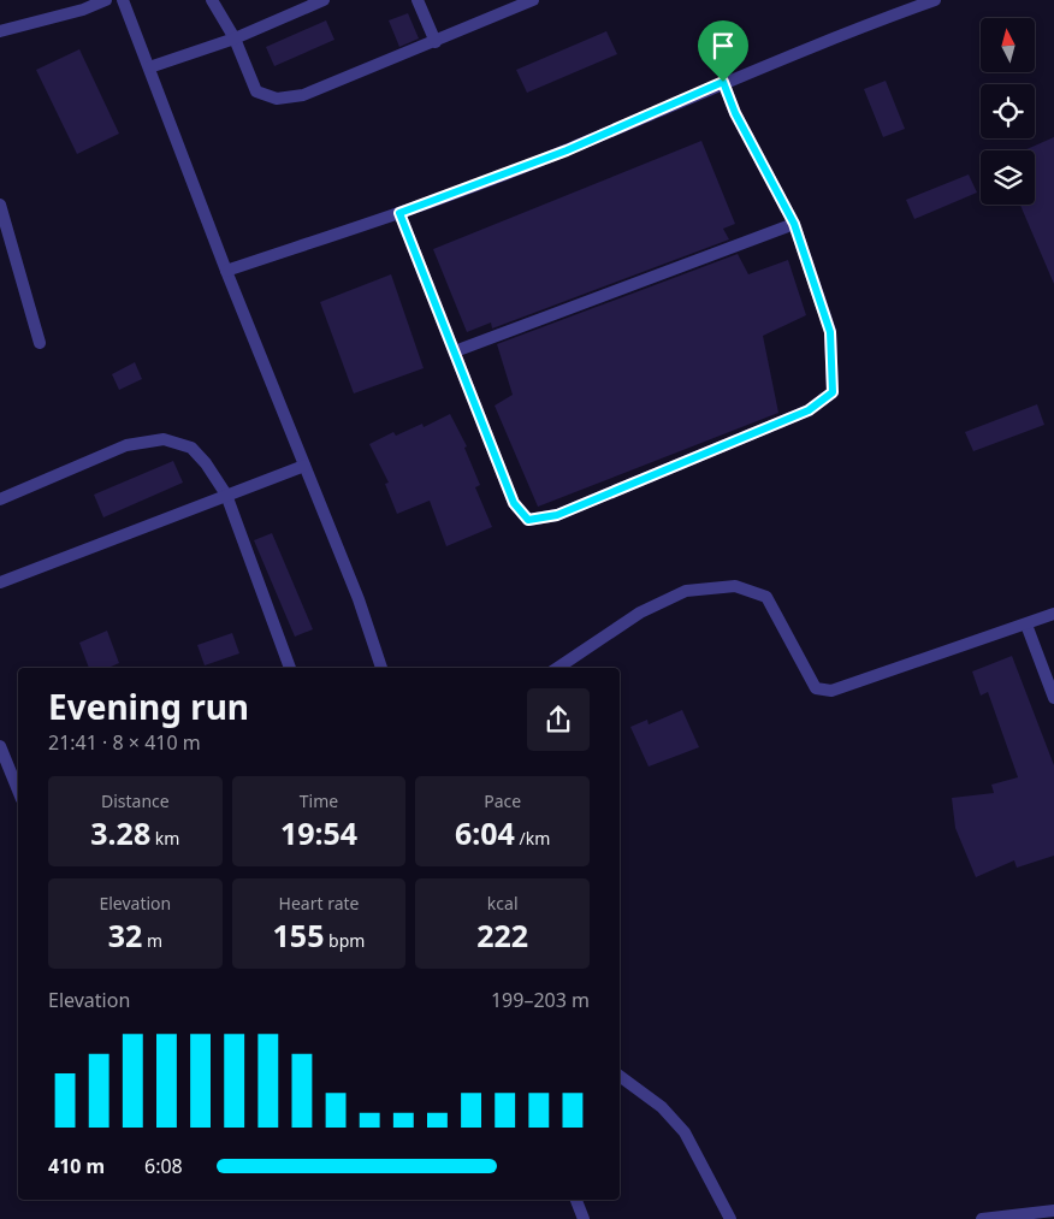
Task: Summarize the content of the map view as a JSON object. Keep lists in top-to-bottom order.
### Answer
{
  "north": "top",
  "page": {
    "heading": ["Evening run", "21:41 · 8 × 410 m"],
    "stats": [
      ["Distance", "3.28 km"],
      ["Time", "19:54"],
      ["Pace", "6:04 /km"],
      ["Elevation", "32 m"],
      ["Heart rate", "155 bpm"],
      ["kcal", "222"]
    ],
    "chart": ["Elevation", "199–203 m"],
    "list": [
      {
        "name": "410 m",
        "note": "6:08"
      }
    ]
  }
}
